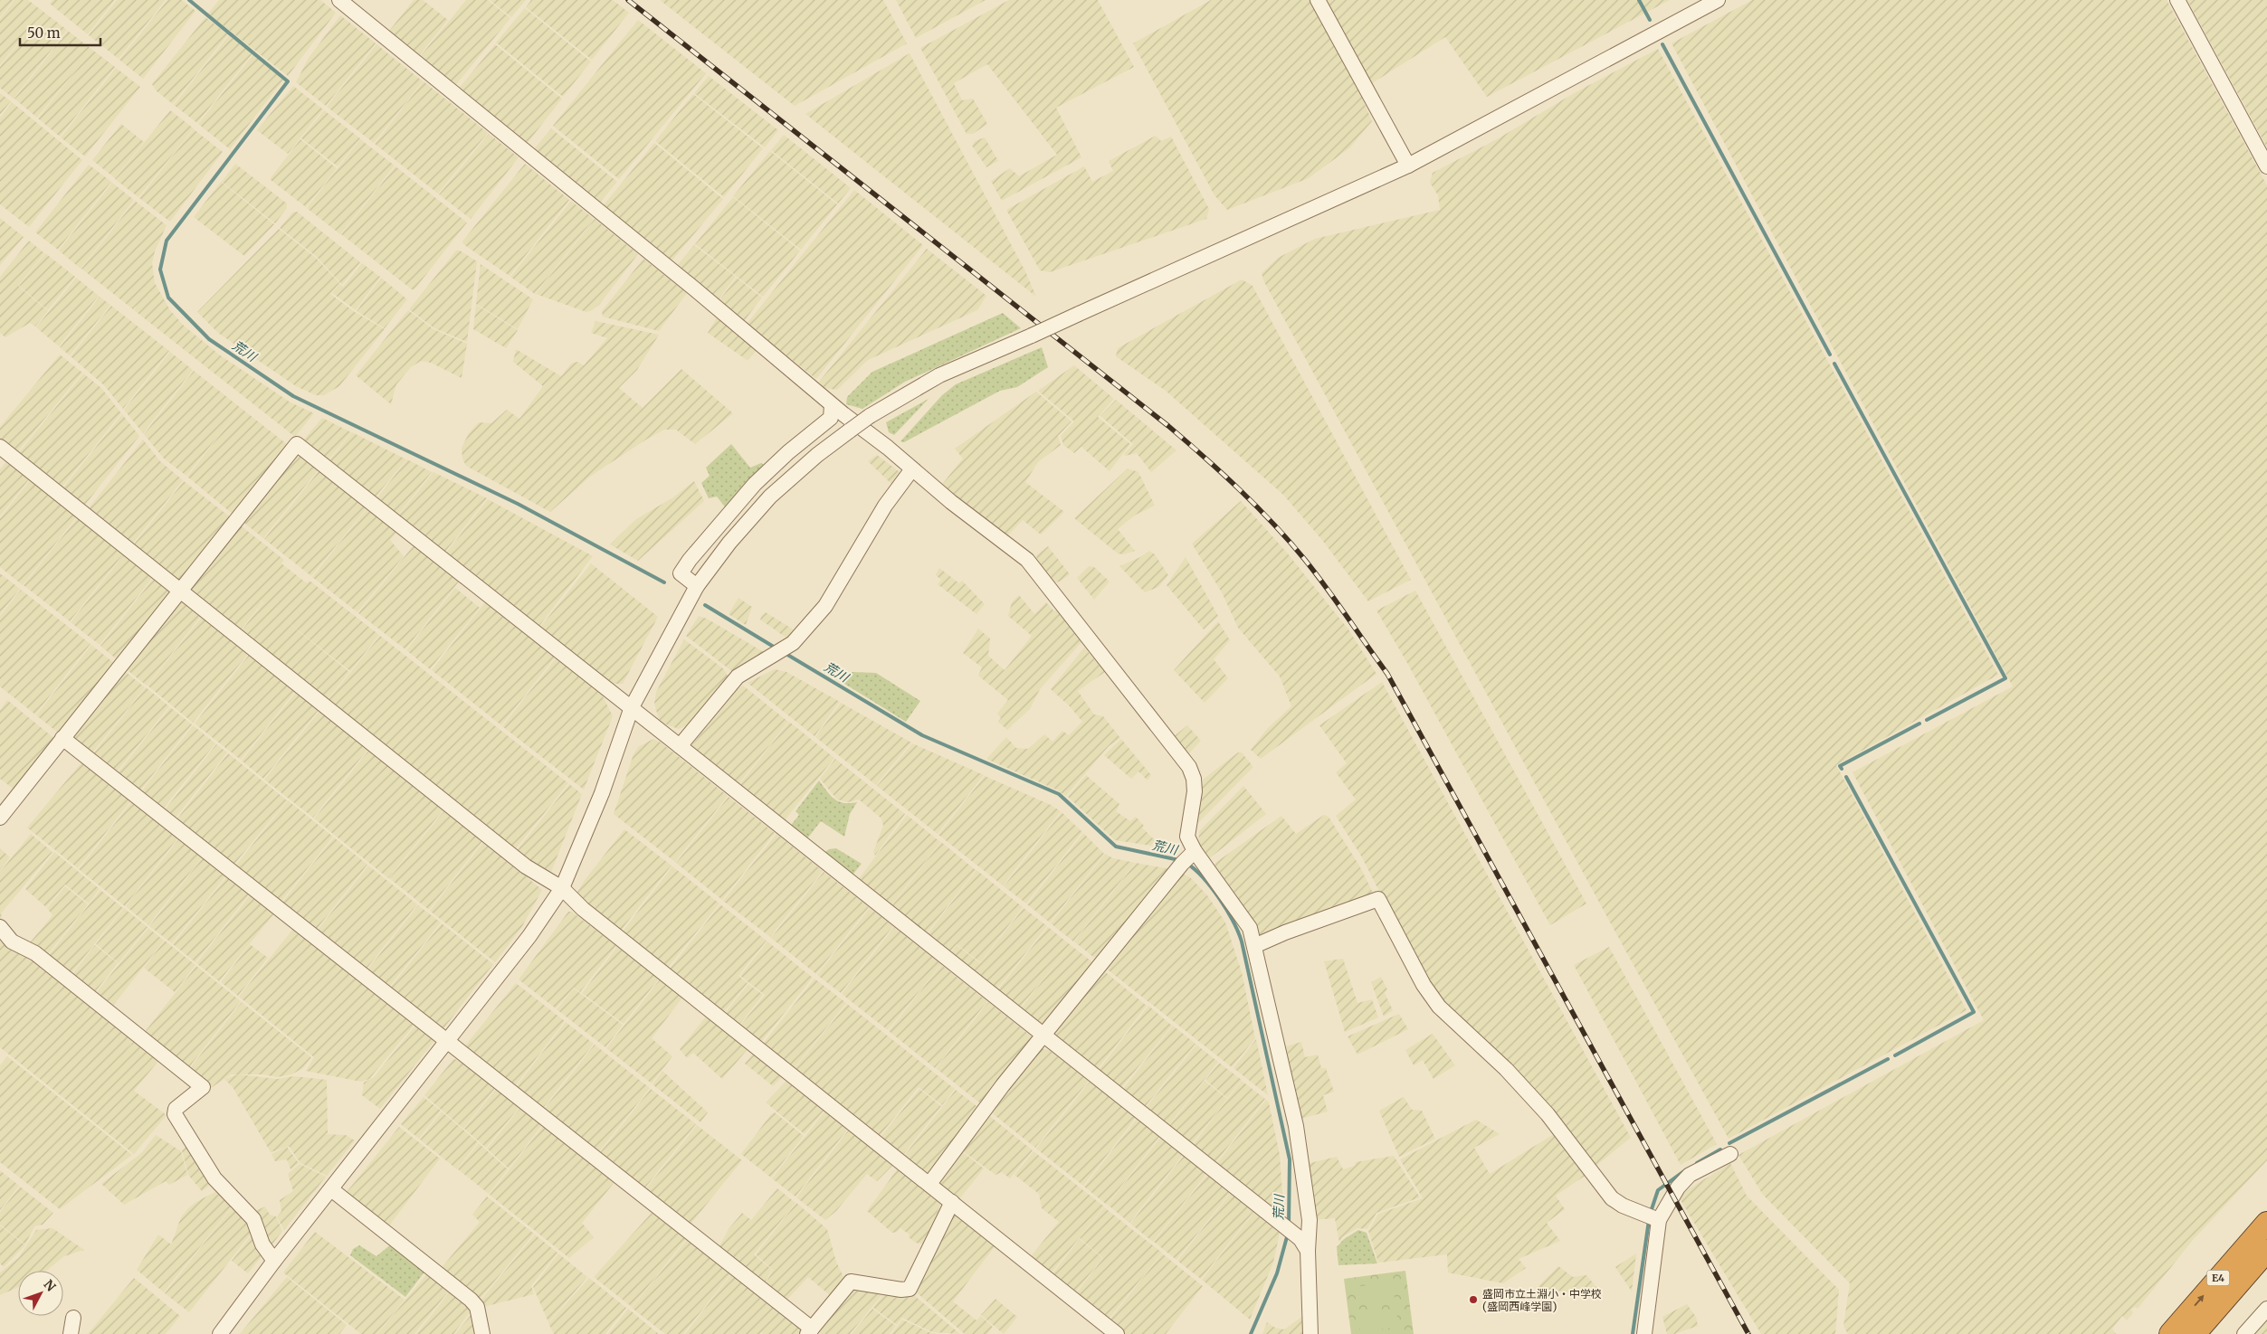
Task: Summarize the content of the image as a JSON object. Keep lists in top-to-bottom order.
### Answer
{
  "streets": {
    "highway": ["E4"]
  },
  "water": ["荒川"],
  "places": ["盛岡市立土淵小・中学校 (盛岡西峰学園)"],
  "scale_bar": "50 m",
  "north": "top right"
}
